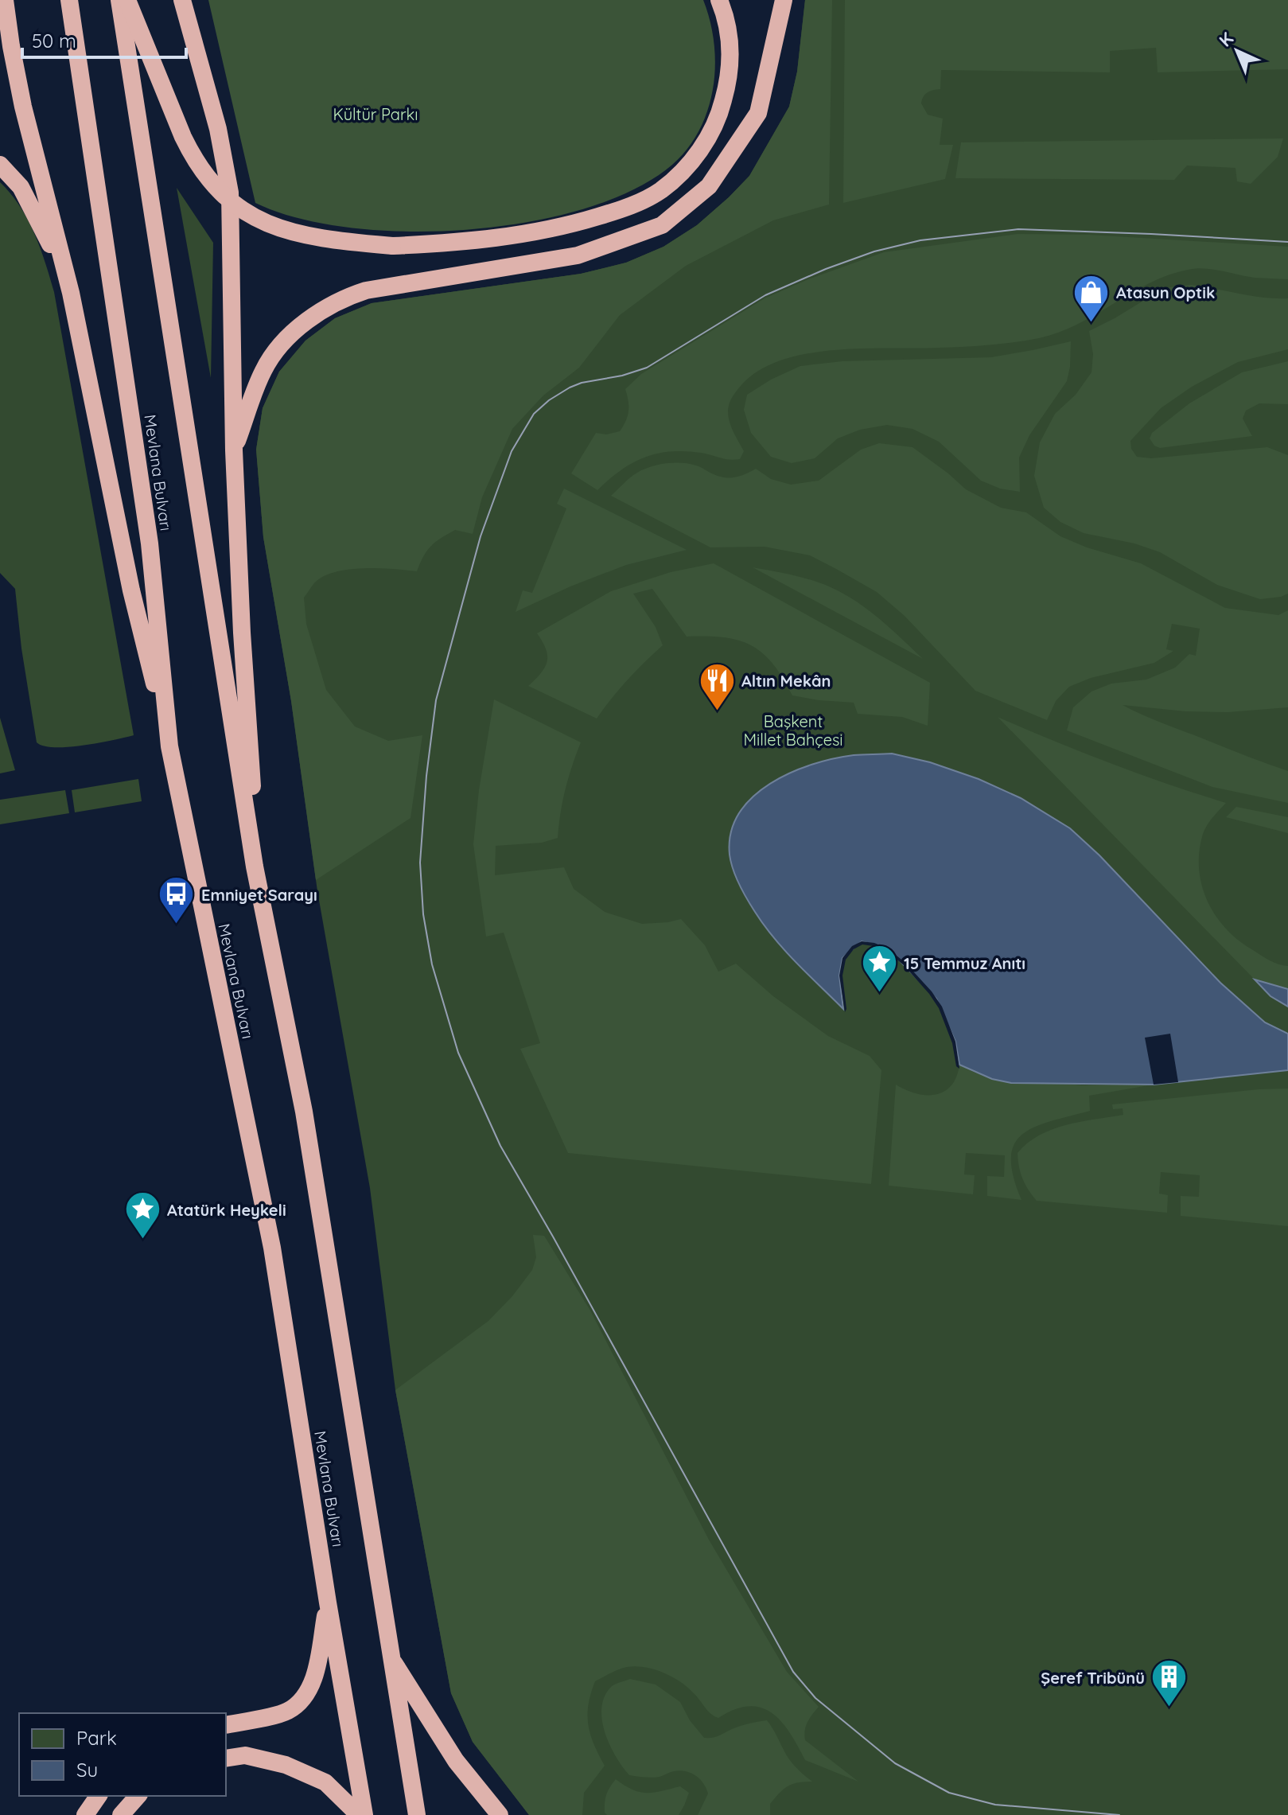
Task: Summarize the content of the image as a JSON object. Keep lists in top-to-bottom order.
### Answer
{
  "streets": {
    "highway": ["Mevlana Bulvarı"]
  },
  "parks": ["Kültür Parkı", "Başkent Millet Bahçesi"],
  "places": {
    "shop": ["Atasun Optik"],
    "restaurant": ["Altın Mekân"],
    "bus stop": ["Emniyet Sarayı"],
    "place": ["15 Temmuz Anıtı", "Atatürk Heykeli"],
    "building": ["Şeref Tribünü"]
  },
  "legend": ["Park", "Su"],
  "scale_bar": "50 m",
  "north": "top left"
}
